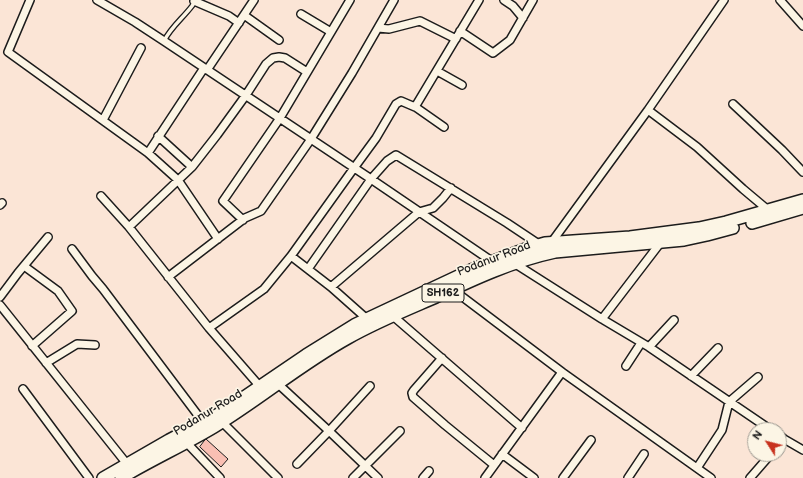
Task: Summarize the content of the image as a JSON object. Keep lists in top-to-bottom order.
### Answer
{
  "streets": {
    "main road": ["Podanur Road", "SH162"]
  },
  "north": "top left"
}
